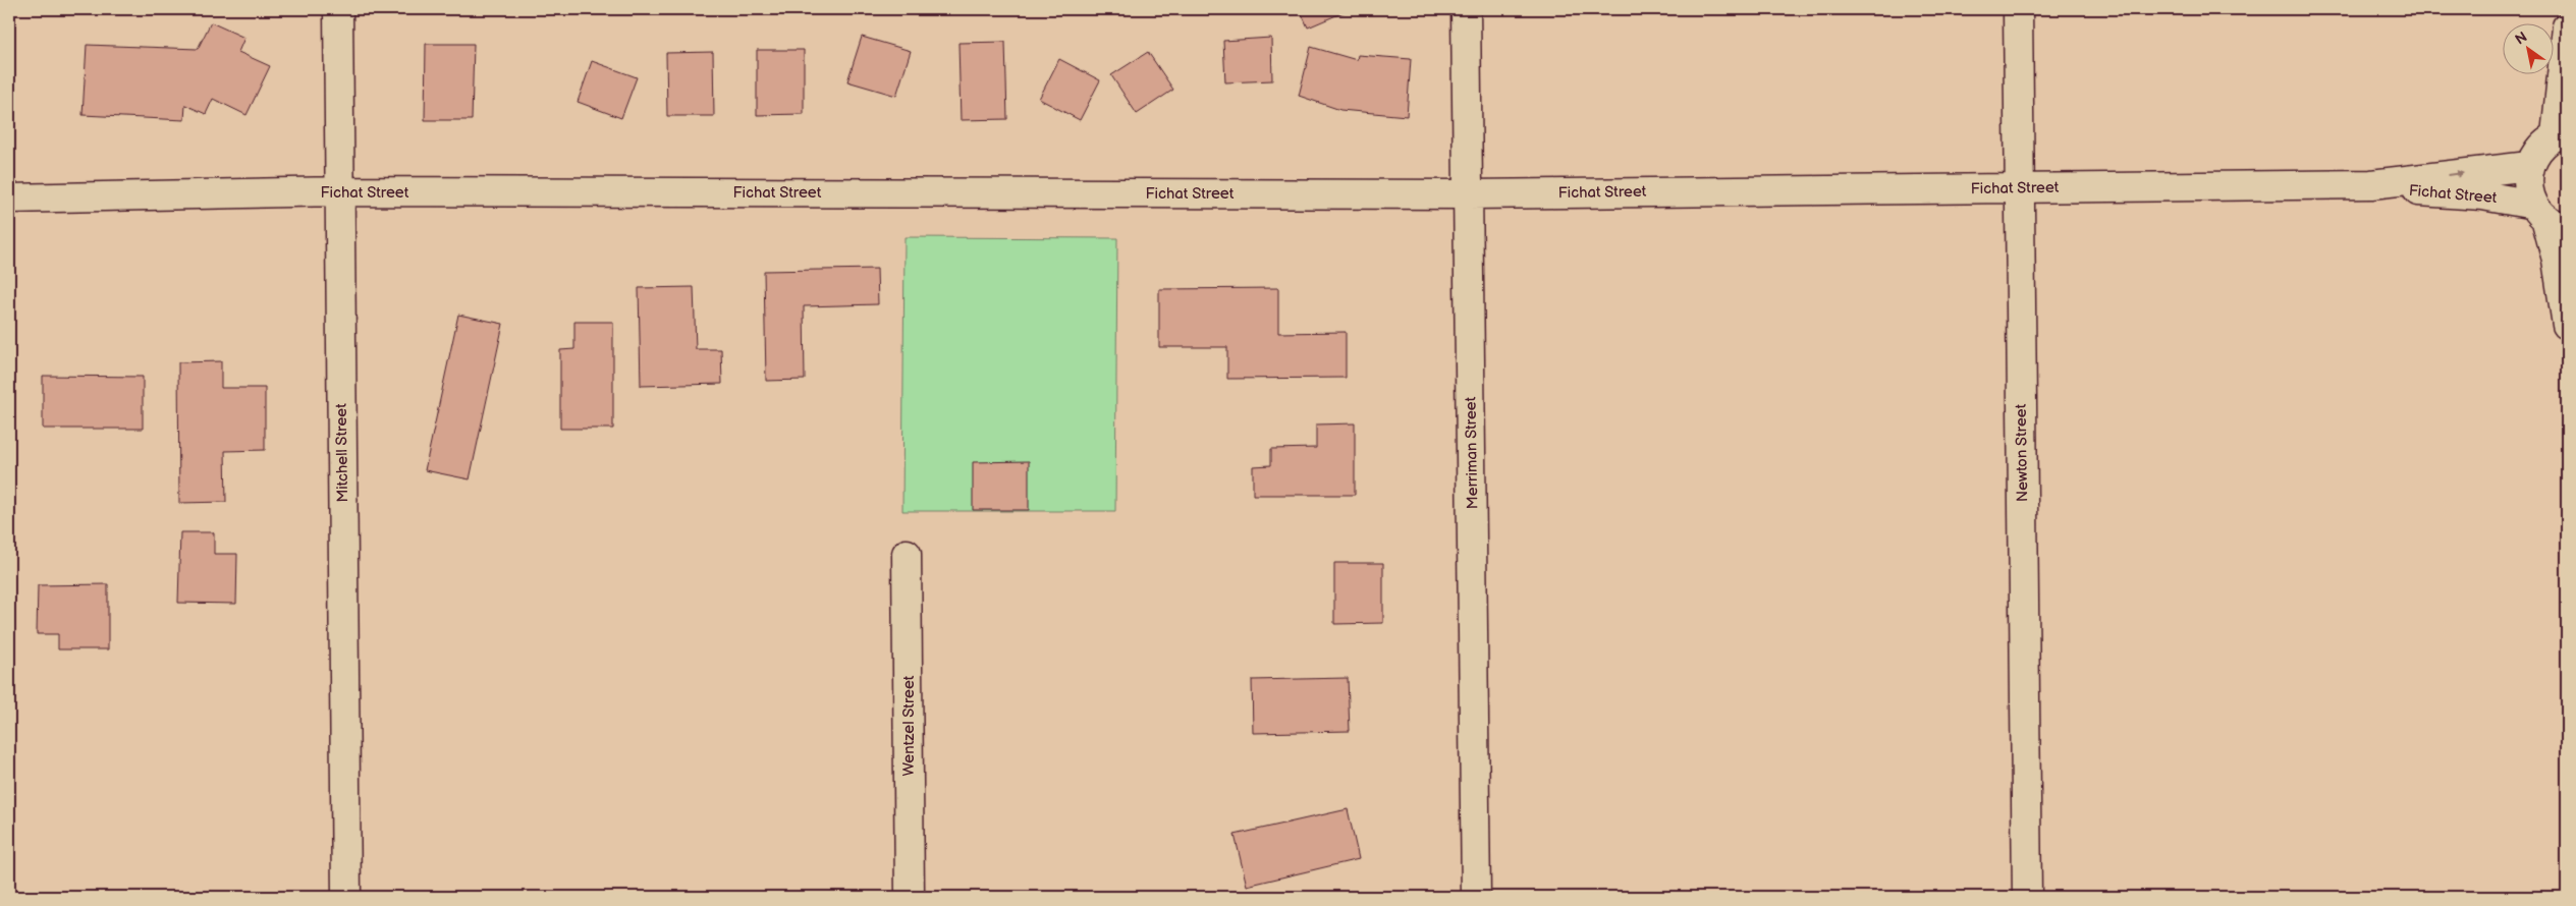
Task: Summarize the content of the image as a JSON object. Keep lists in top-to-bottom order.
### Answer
{
  "streets": {
    "street": [
      "Fichat Street",
      "Mitchell Street",
      "Merriman Street",
      "Newton Street",
      "Wentzel Street"
    ]
  },
  "crossings": [
    ["Fichat Street", "Mitchell Street"],
    ["Fichat Street", "Merriman Street"],
    ["Fichat Street", "Newton Street"]
  ],
  "north": "top left"
}
